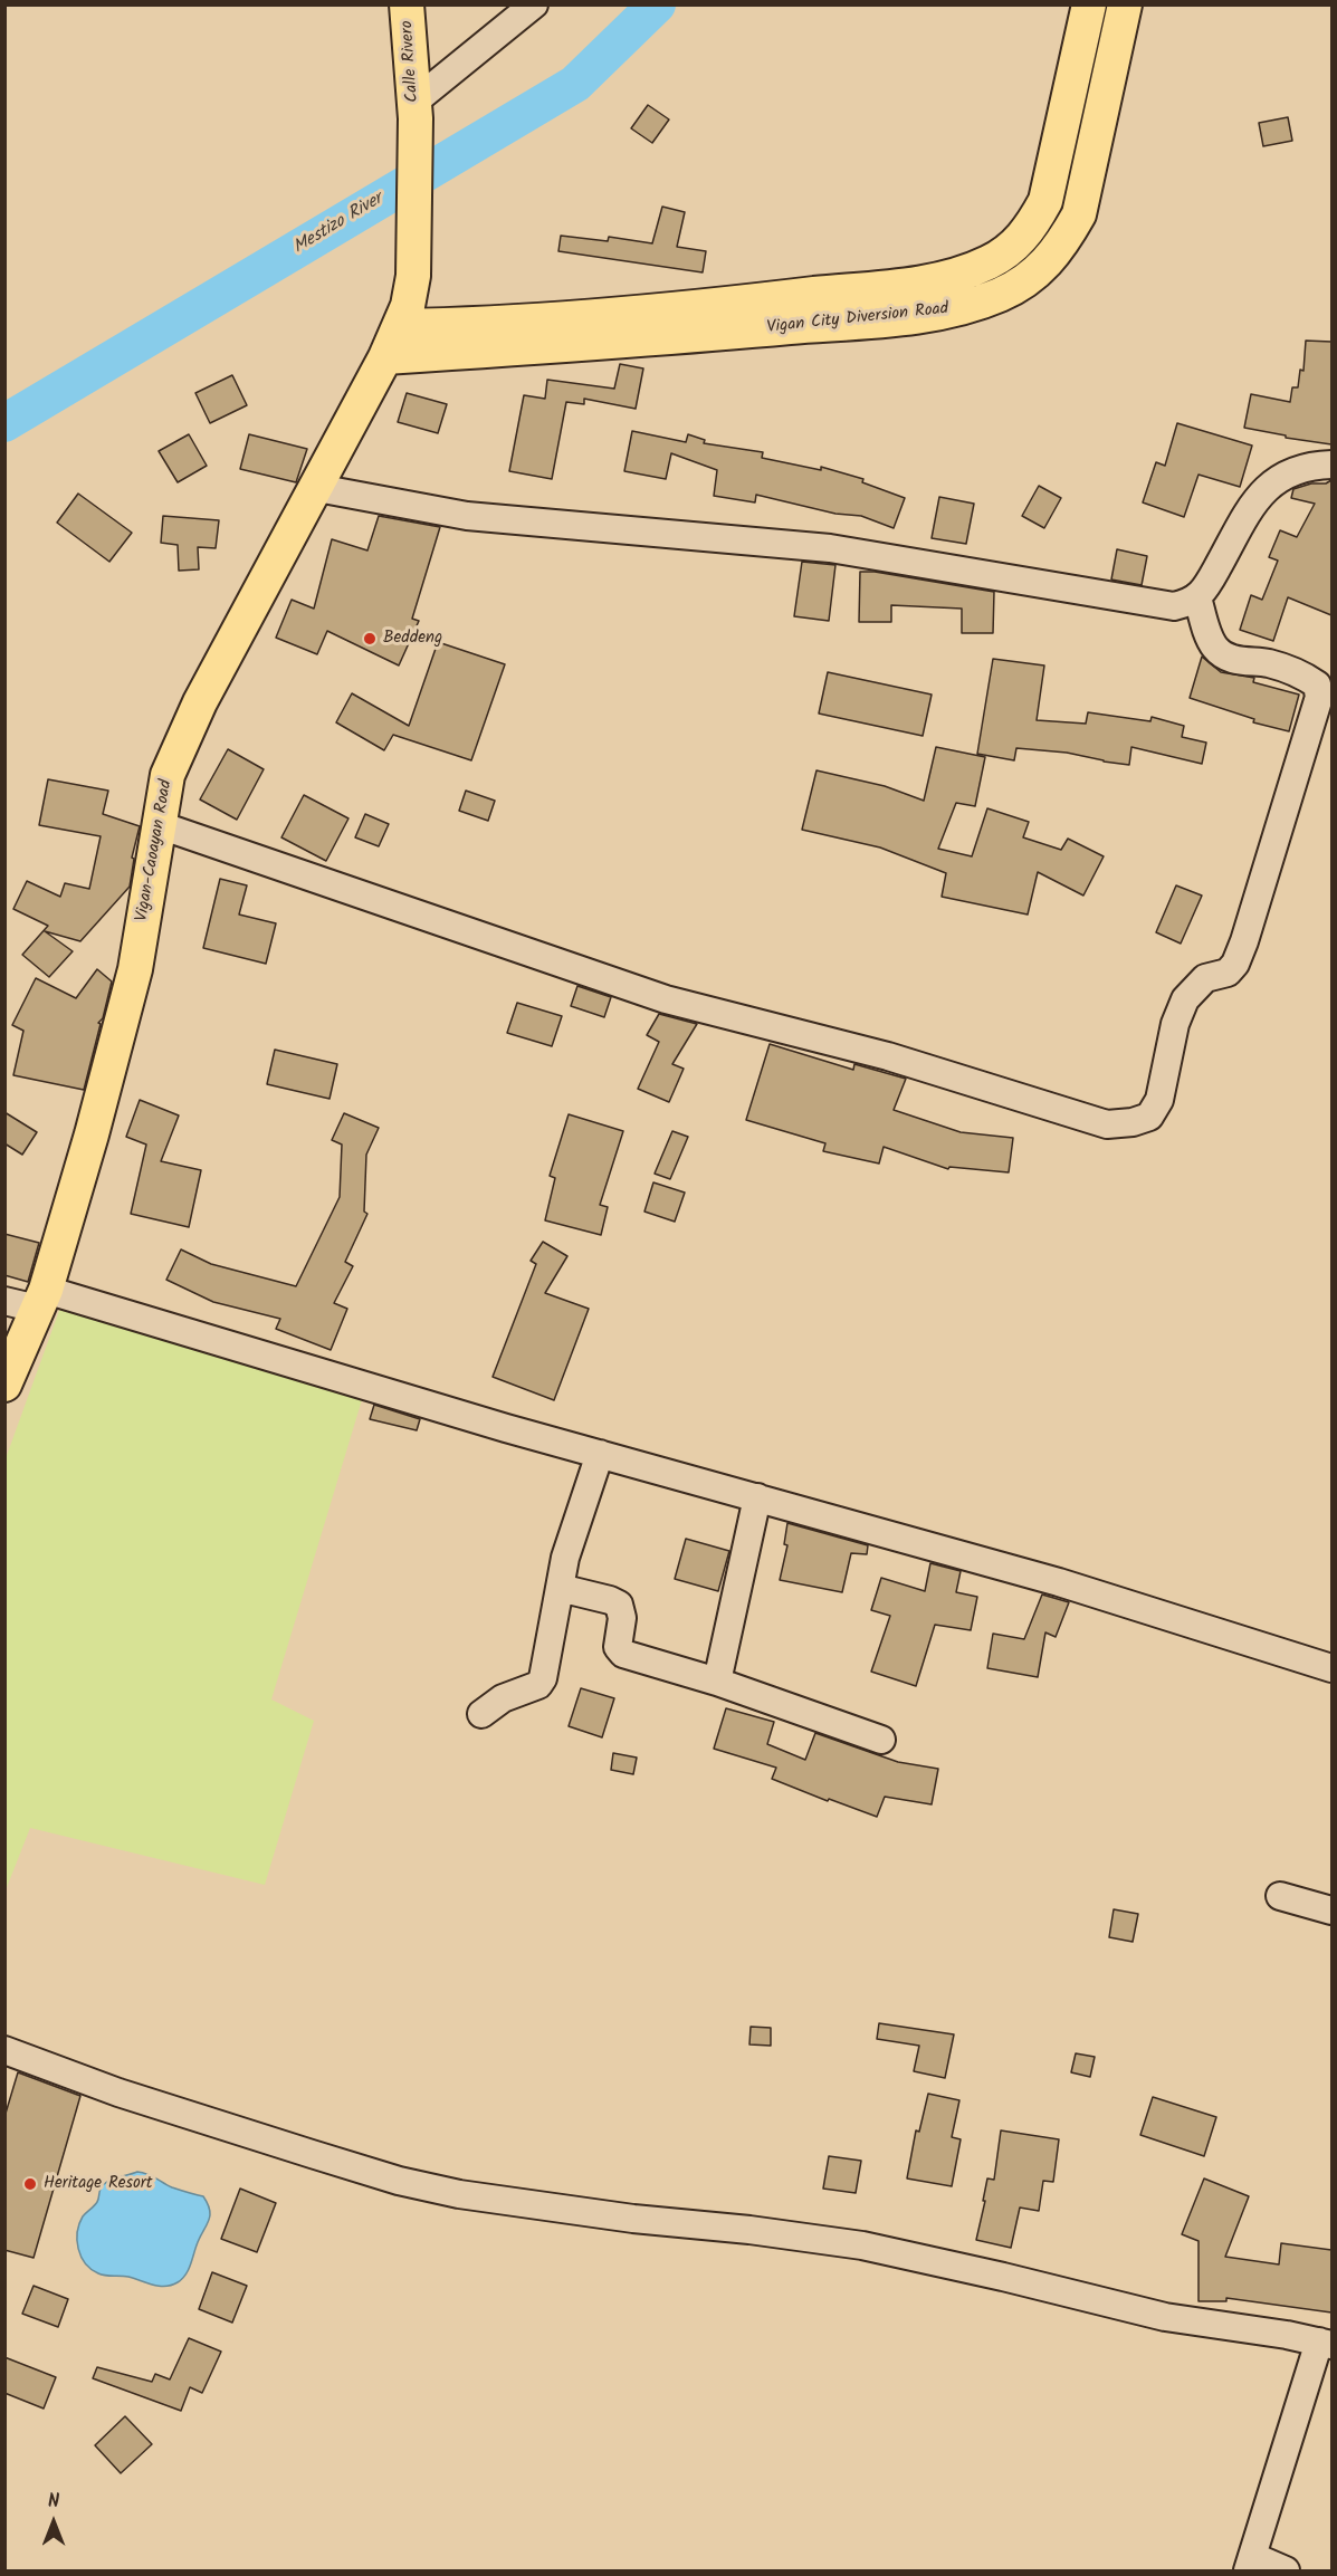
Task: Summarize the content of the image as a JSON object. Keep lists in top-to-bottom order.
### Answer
{
  "streets": {
    "main road": ["Calle Rivero", "Vigan City Diversion Road", "Vigan-Caoayan Road"]
  },
  "crossings": [
    ["Calle Rivero", "Vigan-Caoayan Road"],
    ["Vigan City Diversion Road", "Vigan-Caoayan Road"]
  ],
  "water": ["Mestizo River"],
  "places": ["Beddeng", "Heritage Resort"],
  "north": "top"
}
